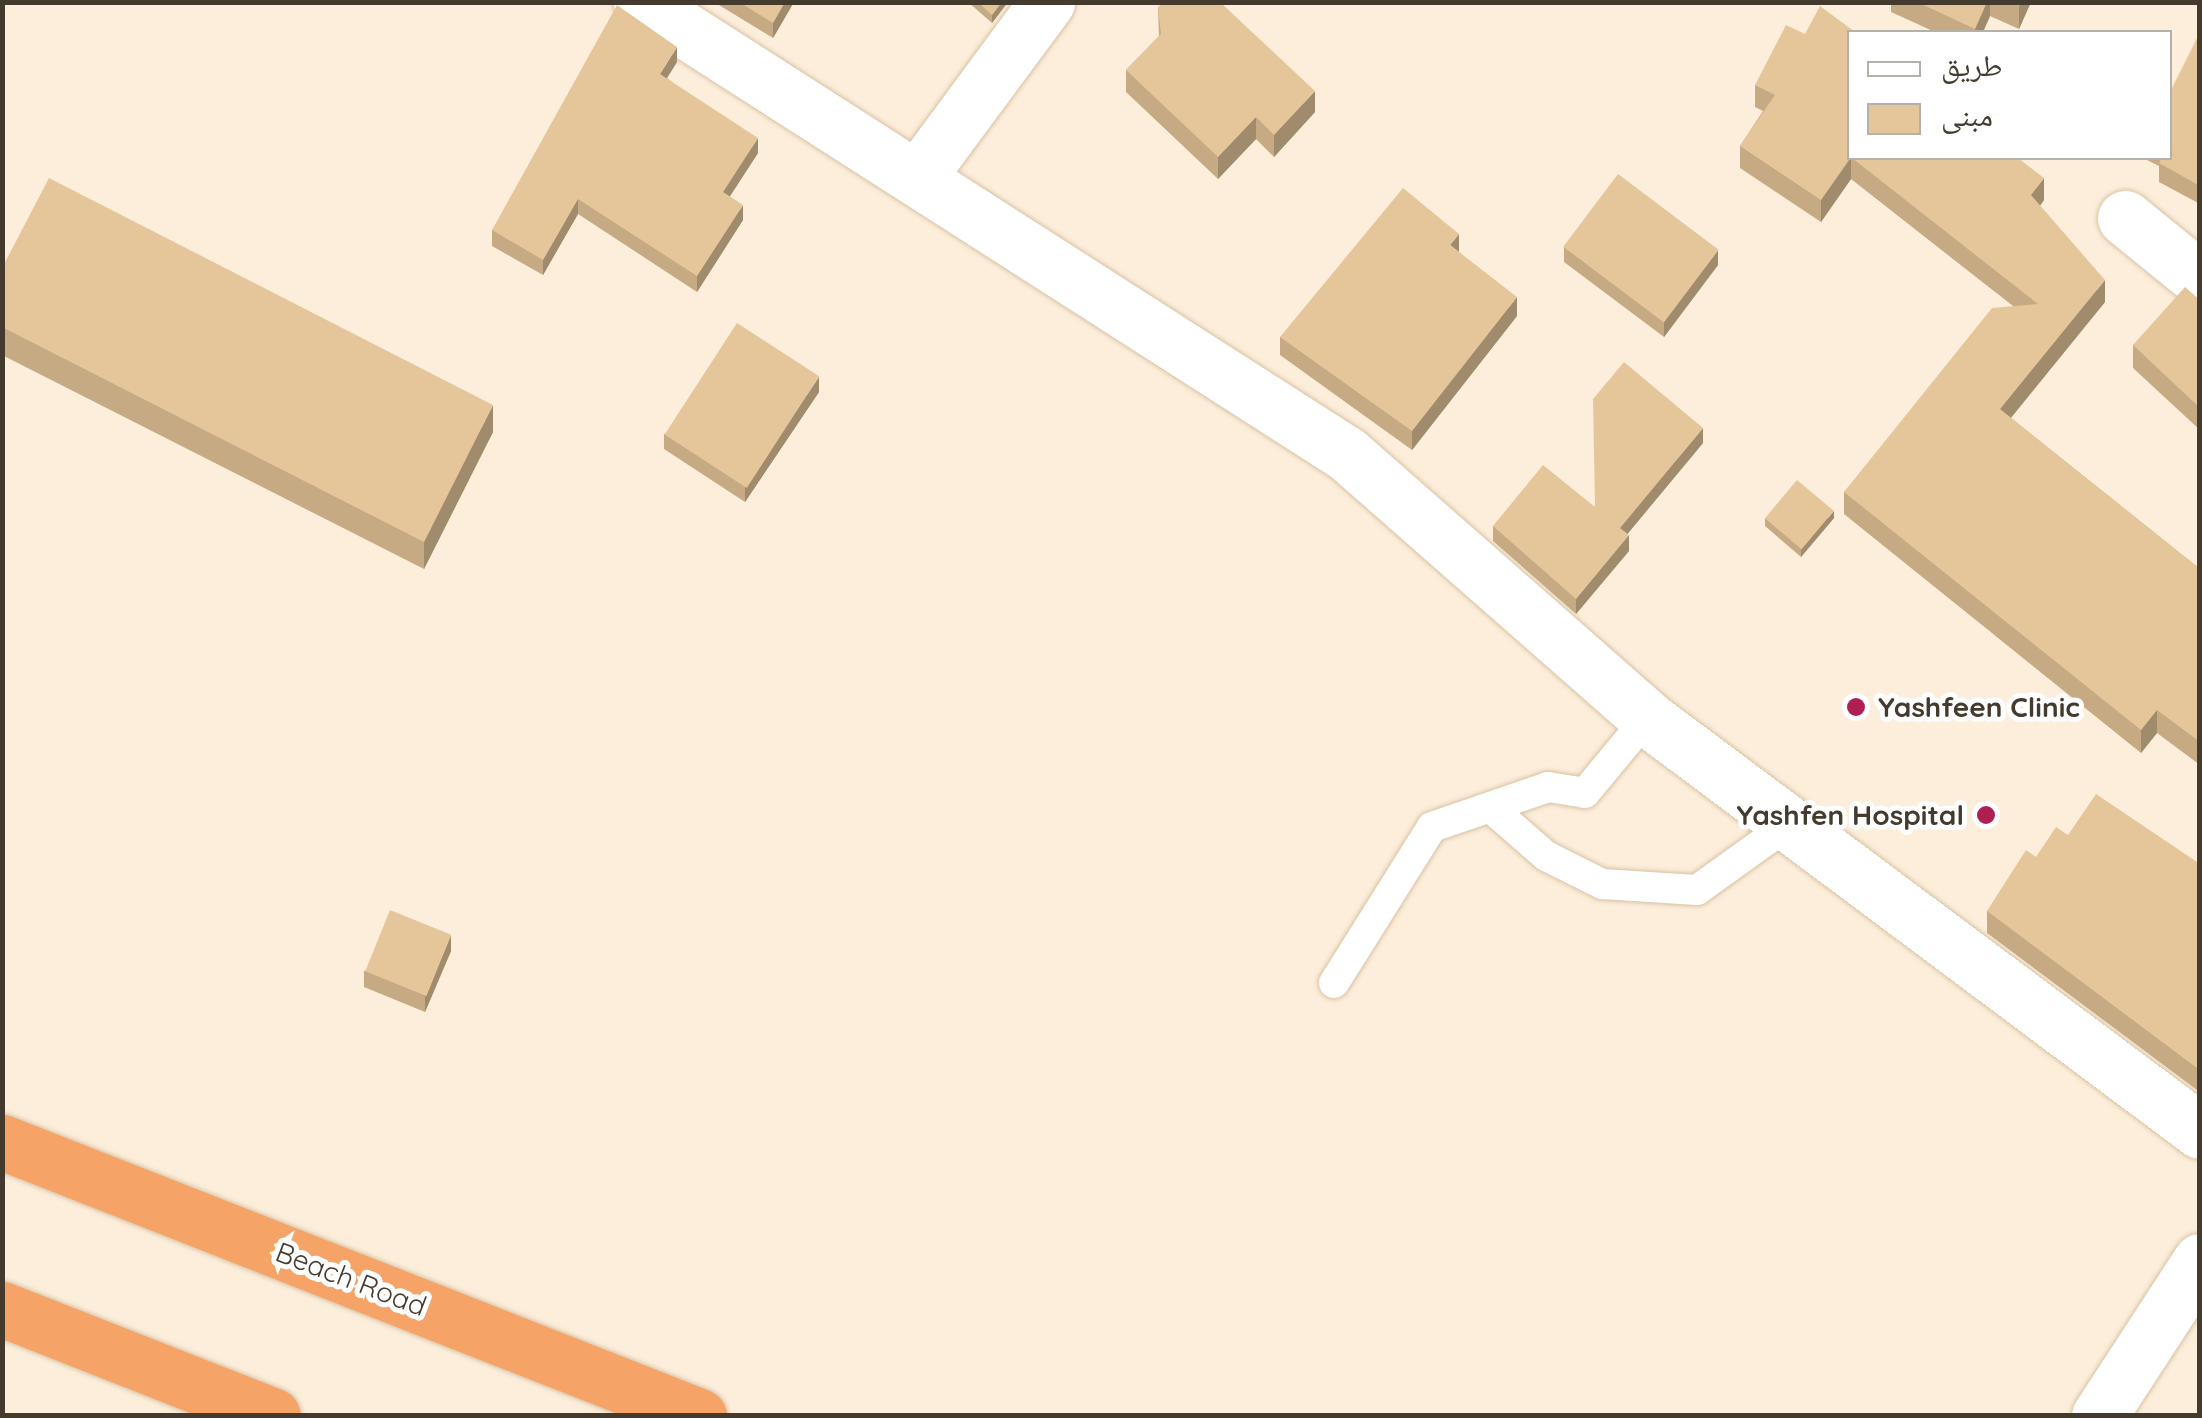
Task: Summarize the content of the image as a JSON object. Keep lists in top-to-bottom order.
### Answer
{
  "streets": {
    "highway": ["Beach Road"]
  },
  "places": ["Yashfeen Clinic", "Yashfen Hospital"],
  "legend": ["طريق", "مبنى"]
}
